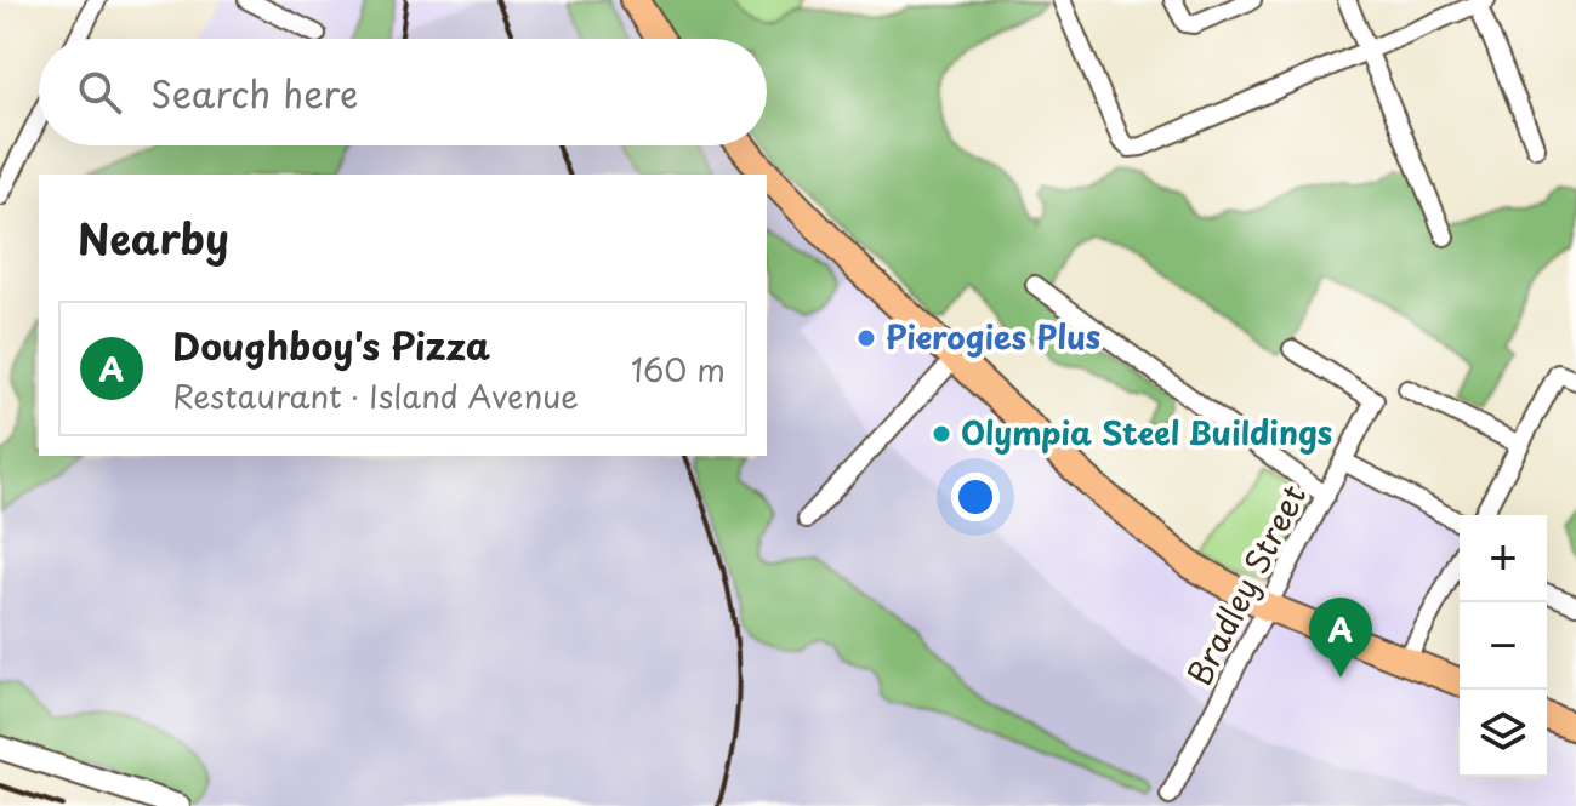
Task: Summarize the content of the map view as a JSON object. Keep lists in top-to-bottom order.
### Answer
{
  "streets": {
    "street": ["Bradley Street"]
  },
  "places": ["Pierogies Plus", "Olympia Steel Buildings"],
  "page": {
    "search": "Search here",
    "heading": "Nearby",
    "list": [
      {
        "mark": "A",
        "name": "Doughboy's Pizza",
        "note": "Restaurant · Island Avenue",
        "value": "160 m"
      }
    ],
    "map_buttons": ["+", "−"],
    "pins": "A"
  }
}
